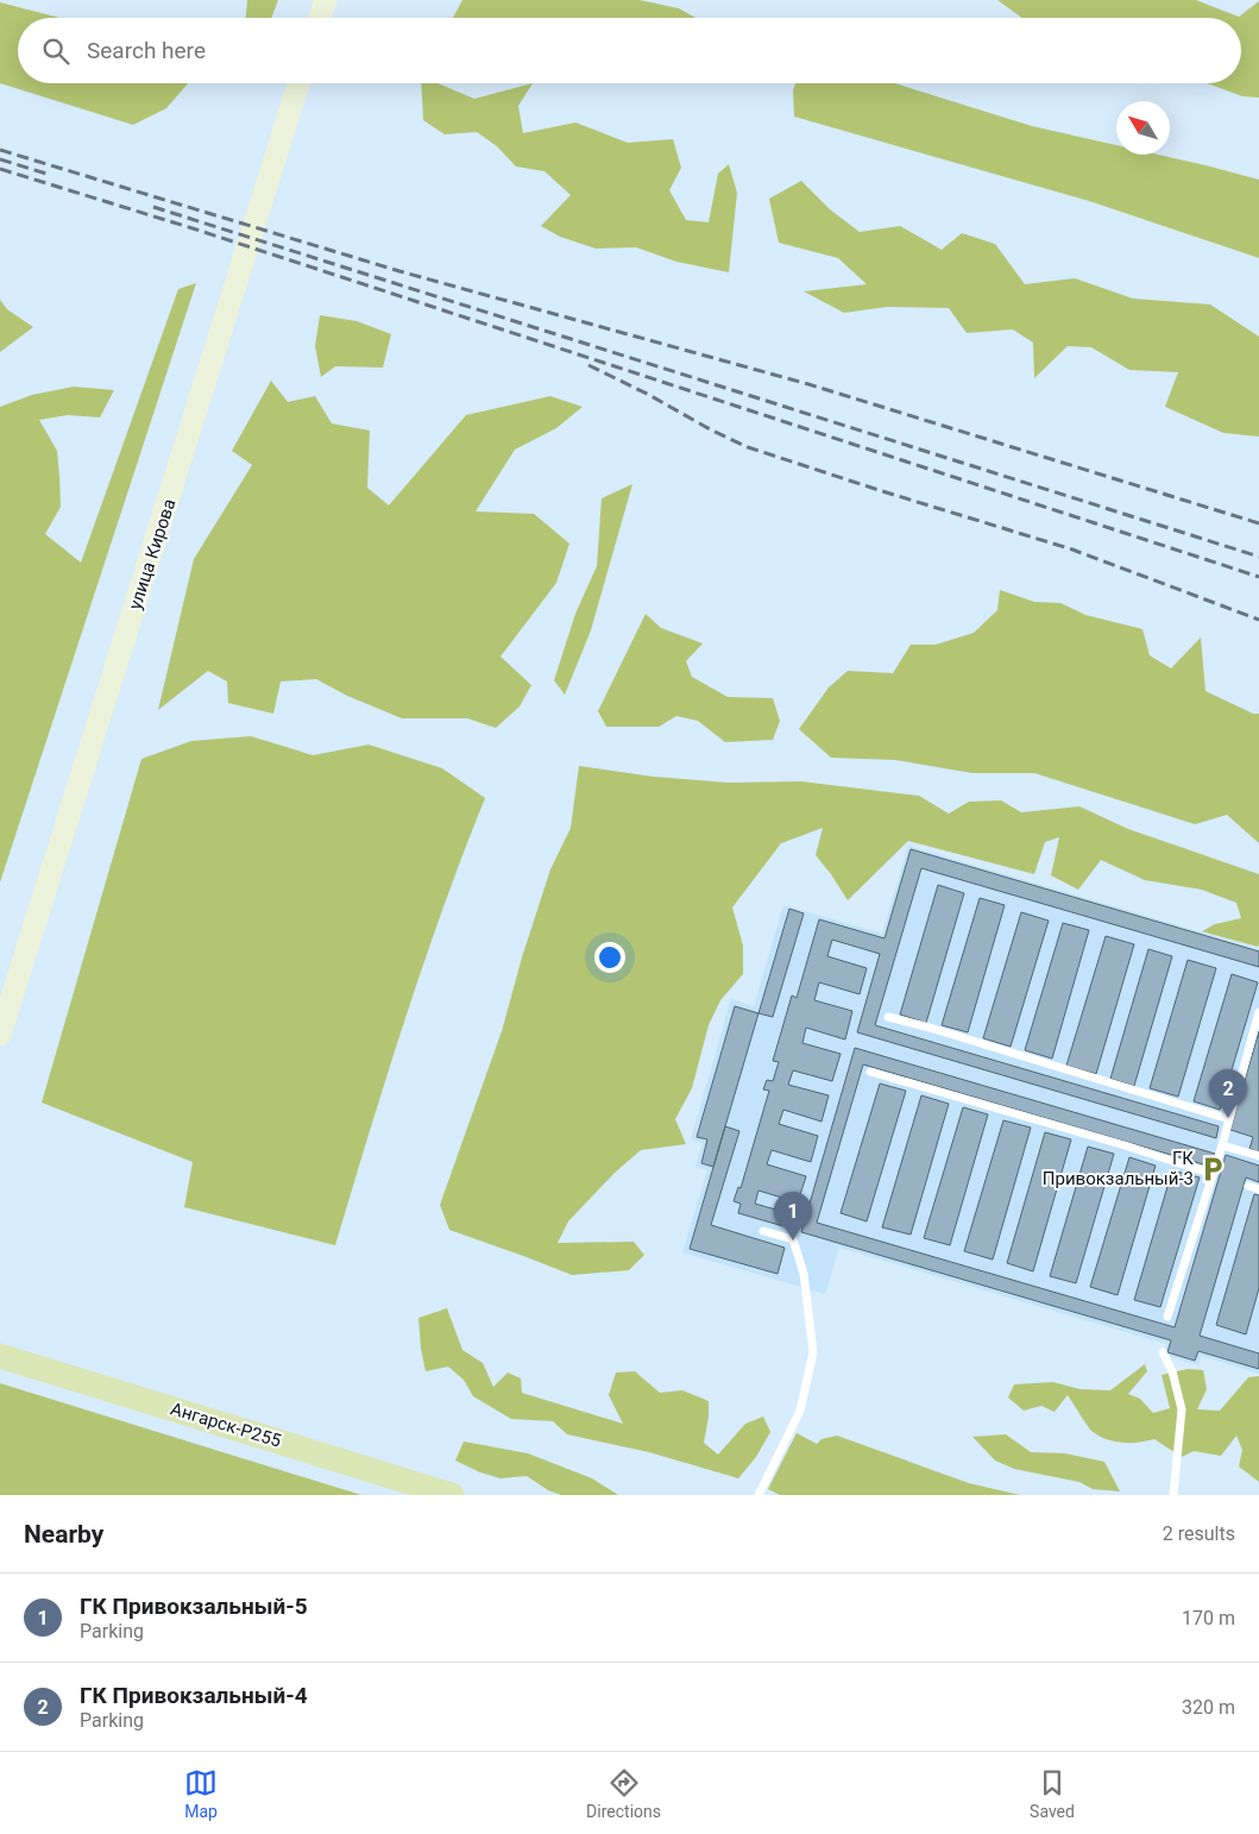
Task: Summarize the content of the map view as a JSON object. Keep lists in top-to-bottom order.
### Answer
{
  "streets": {
    "main road": ["Ангарск-Р255"],
    "street": ["улица Кирова"]
  },
  "places": {
    "parking": ["ГК Привокзальный-3"]
  },
  "north": "top left",
  "page": {
    "search": "Search here",
    "pins": ["2", "1"],
    "heading": ["Nearby", "2 results"],
    "list": [
      {
        "mark": "1",
        "name": "ГК Привокзальный-5",
        "note": "Parking",
        "value": "170 m"
      },
      {
        "mark": "2",
        "name": "ГК Привокзальный-4",
        "note": "Parking",
        "value": "320 m"
      }
    ],
    "nav": ["Map", "Directions", "Saved"]
  }
}
